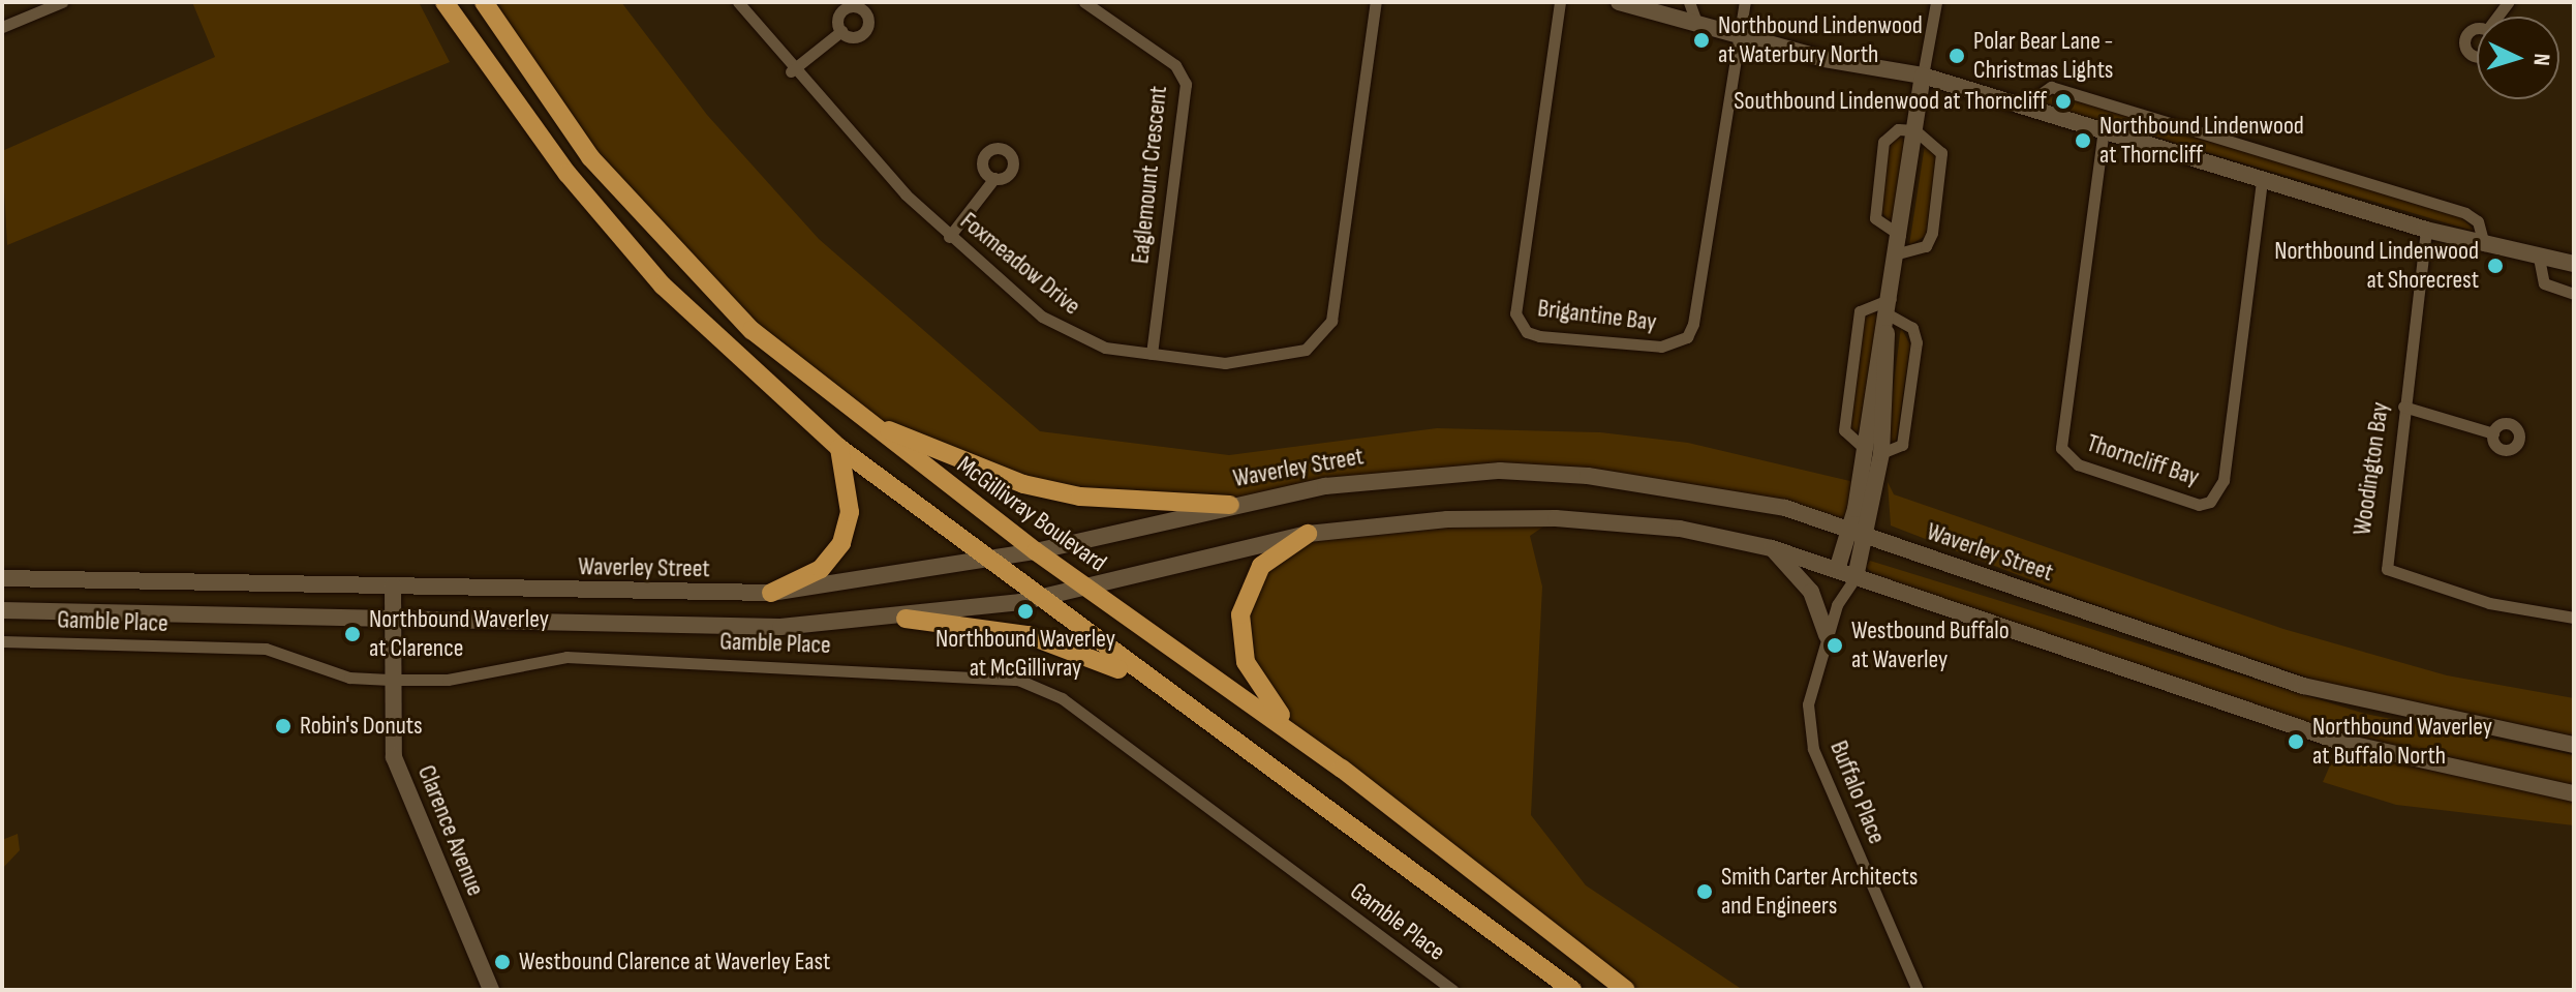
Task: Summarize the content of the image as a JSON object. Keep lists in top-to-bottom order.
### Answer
{
  "streets": {
    "main road": ["Waverley Street", "McGillivray Boulevard", "Clarence Avenue"],
    "street": [
      "Eaglemount Crescent",
      "Foxmeadow Drive",
      "Brigantine Bay",
      "Thorncliff Bay",
      "Woodington Bay",
      "Gamble Place",
      "Buffalo Place"
    ]
  },
  "crossings": [
    ["Eaglemount Crescent", "Foxmeadow Drive"],
    ["Waverley Street", "McGillivray Boulevard"],
    ["Waverley Street", "Clarence Avenue"],
    ["Gamble Place", "Clarence Avenue"]
  ],
  "places": [
    "Northbound Lindenwood at Waterbury North",
    "Polar Bear Lane - Christmas Lights",
    "Southbound Lindenwood at Thorncliff",
    "Northbound Lindenwood at Thorncliff",
    "Northbound Lindenwood at Shorecrest",
    "Northbound Waverley at McGillivray",
    "Northbound Waverley at Clarence",
    "Westbound Buffalo at Waverley",
    "Robin's Donuts",
    "Northbound Waverley at Buffalo North",
    "Smith Carter Architects and Engineers",
    "Westbound Clarence at Waverley East"
  ],
  "north": "right"
}
